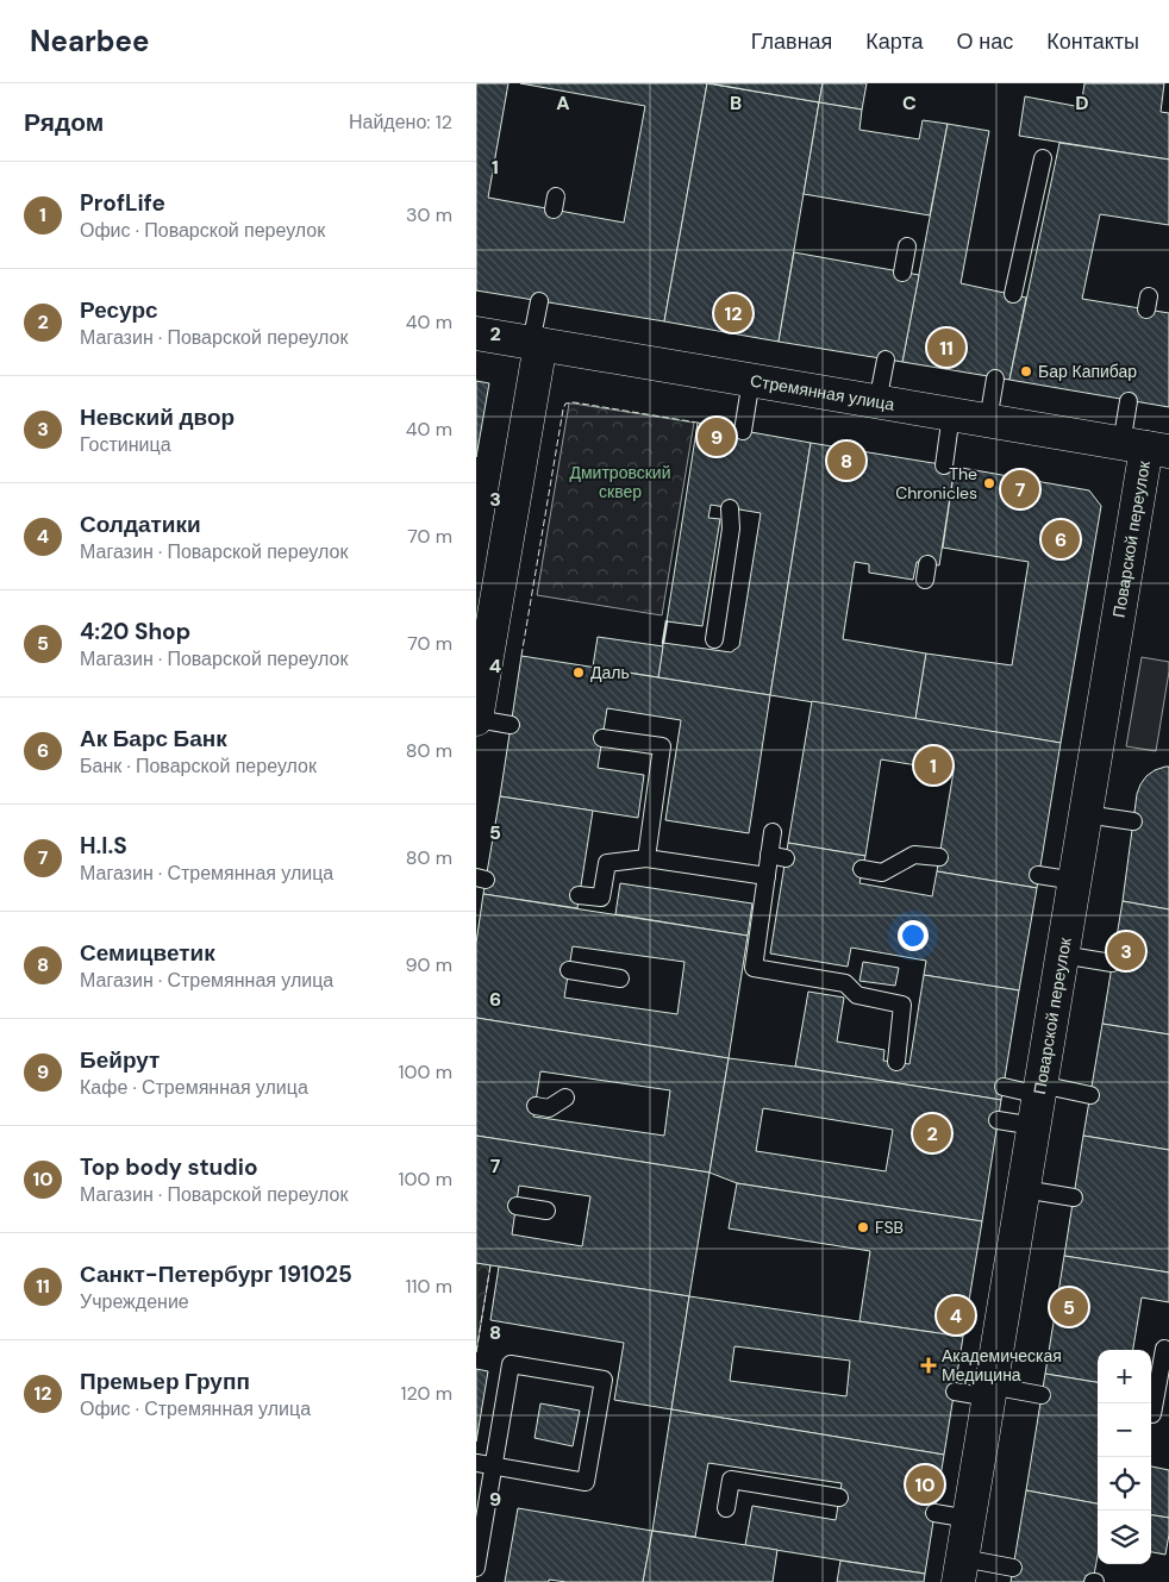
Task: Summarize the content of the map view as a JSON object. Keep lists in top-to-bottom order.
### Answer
{
  "streets": {
    "street": ["Стремянная улица", "Поварской переулок"]
  },
  "crossings": [
    ["Стремянная улица", "Поварской переулок"]
  ],
  "parks": ["Дмитровский сквер"],
  "places": {
    "other": [
      "Бар Капибар",
      "The Chronicles",
      "Даль",
      "FSB"
    ],
    "health": ["Академическая Медицина"]
  },
  "page": {
    "header": "Nearbee",
    "nav": [
      "Главная",
      "Карта",
      "О нас",
      "Контакты"
    ],
    "heading": ["Рядом", "Найдено: 12"],
    "list": [
      {
        "mark": "1",
        "name": "ProfLife",
        "note": "Офис · Поварской переулок",
        "value": "30 m"
      },
      {
        "mark": "2",
        "name": "Ресурс",
        "note": "Магазин · Поварской переулок",
        "value": "40 m"
      },
      {
        "mark": "3",
        "name": "Невский двор",
        "note": "Гостиница",
        "value": "40 m"
      },
      {
        "mark": "4",
        "name": "Солдатики",
        "note": "Магазин · Поварской переулок",
        "value": "70 m"
      },
      {
        "mark": "5",
        "name": "4:20 Shop",
        "note": "Магазин · Поварской переулок",
        "value": "70 m"
      },
      {
        "mark": "6",
        "name": "Ак Барс Банк",
        "note": "Банк · Поварской переулок",
        "value": "80 m"
      },
      {
        "mark": "7",
        "name": "H.I.S",
        "note": "Магазин · Стремянная улица",
        "value": "80 m"
      },
      {
        "mark": "8",
        "name": "Семицветик",
        "note": "Магазин · Стремянная улица",
        "value": "90 m"
      },
      {
        "mark": "9",
        "name": "Бейрут",
        "note": "Кафе · Стремянная улица",
        "value": "100 m"
      },
      {
        "mark": "10",
        "name": "Top body studio",
        "note": "Магазин · Поварской переулок",
        "value": "100 m"
      },
      {
        "mark": "11",
        "name": "Санкт-Петербург 191025",
        "note": "Учреждение",
        "value": "110 m"
      },
      {
        "mark": "12",
        "name": "Премьер Групп",
        "note": "Офис · Стремянная улица",
        "value": "120 m"
      }
    ],
    "pins": [
      "12",
      "11",
      "9",
      "8",
      "7",
      "6",
      "1",
      "3",
      "2",
      "5",
      "4",
      "10"
    ],
    "map_buttons": ["+", "−"]
  },
  "grid": {
    "columns": [
      "A",
      "B",
      "C",
      "D"
    ],
    "rows": [
      "1",
      "2",
      "3",
      "4",
      "5",
      "6",
      "7",
      "8",
      "9"
    ]
  }
}
